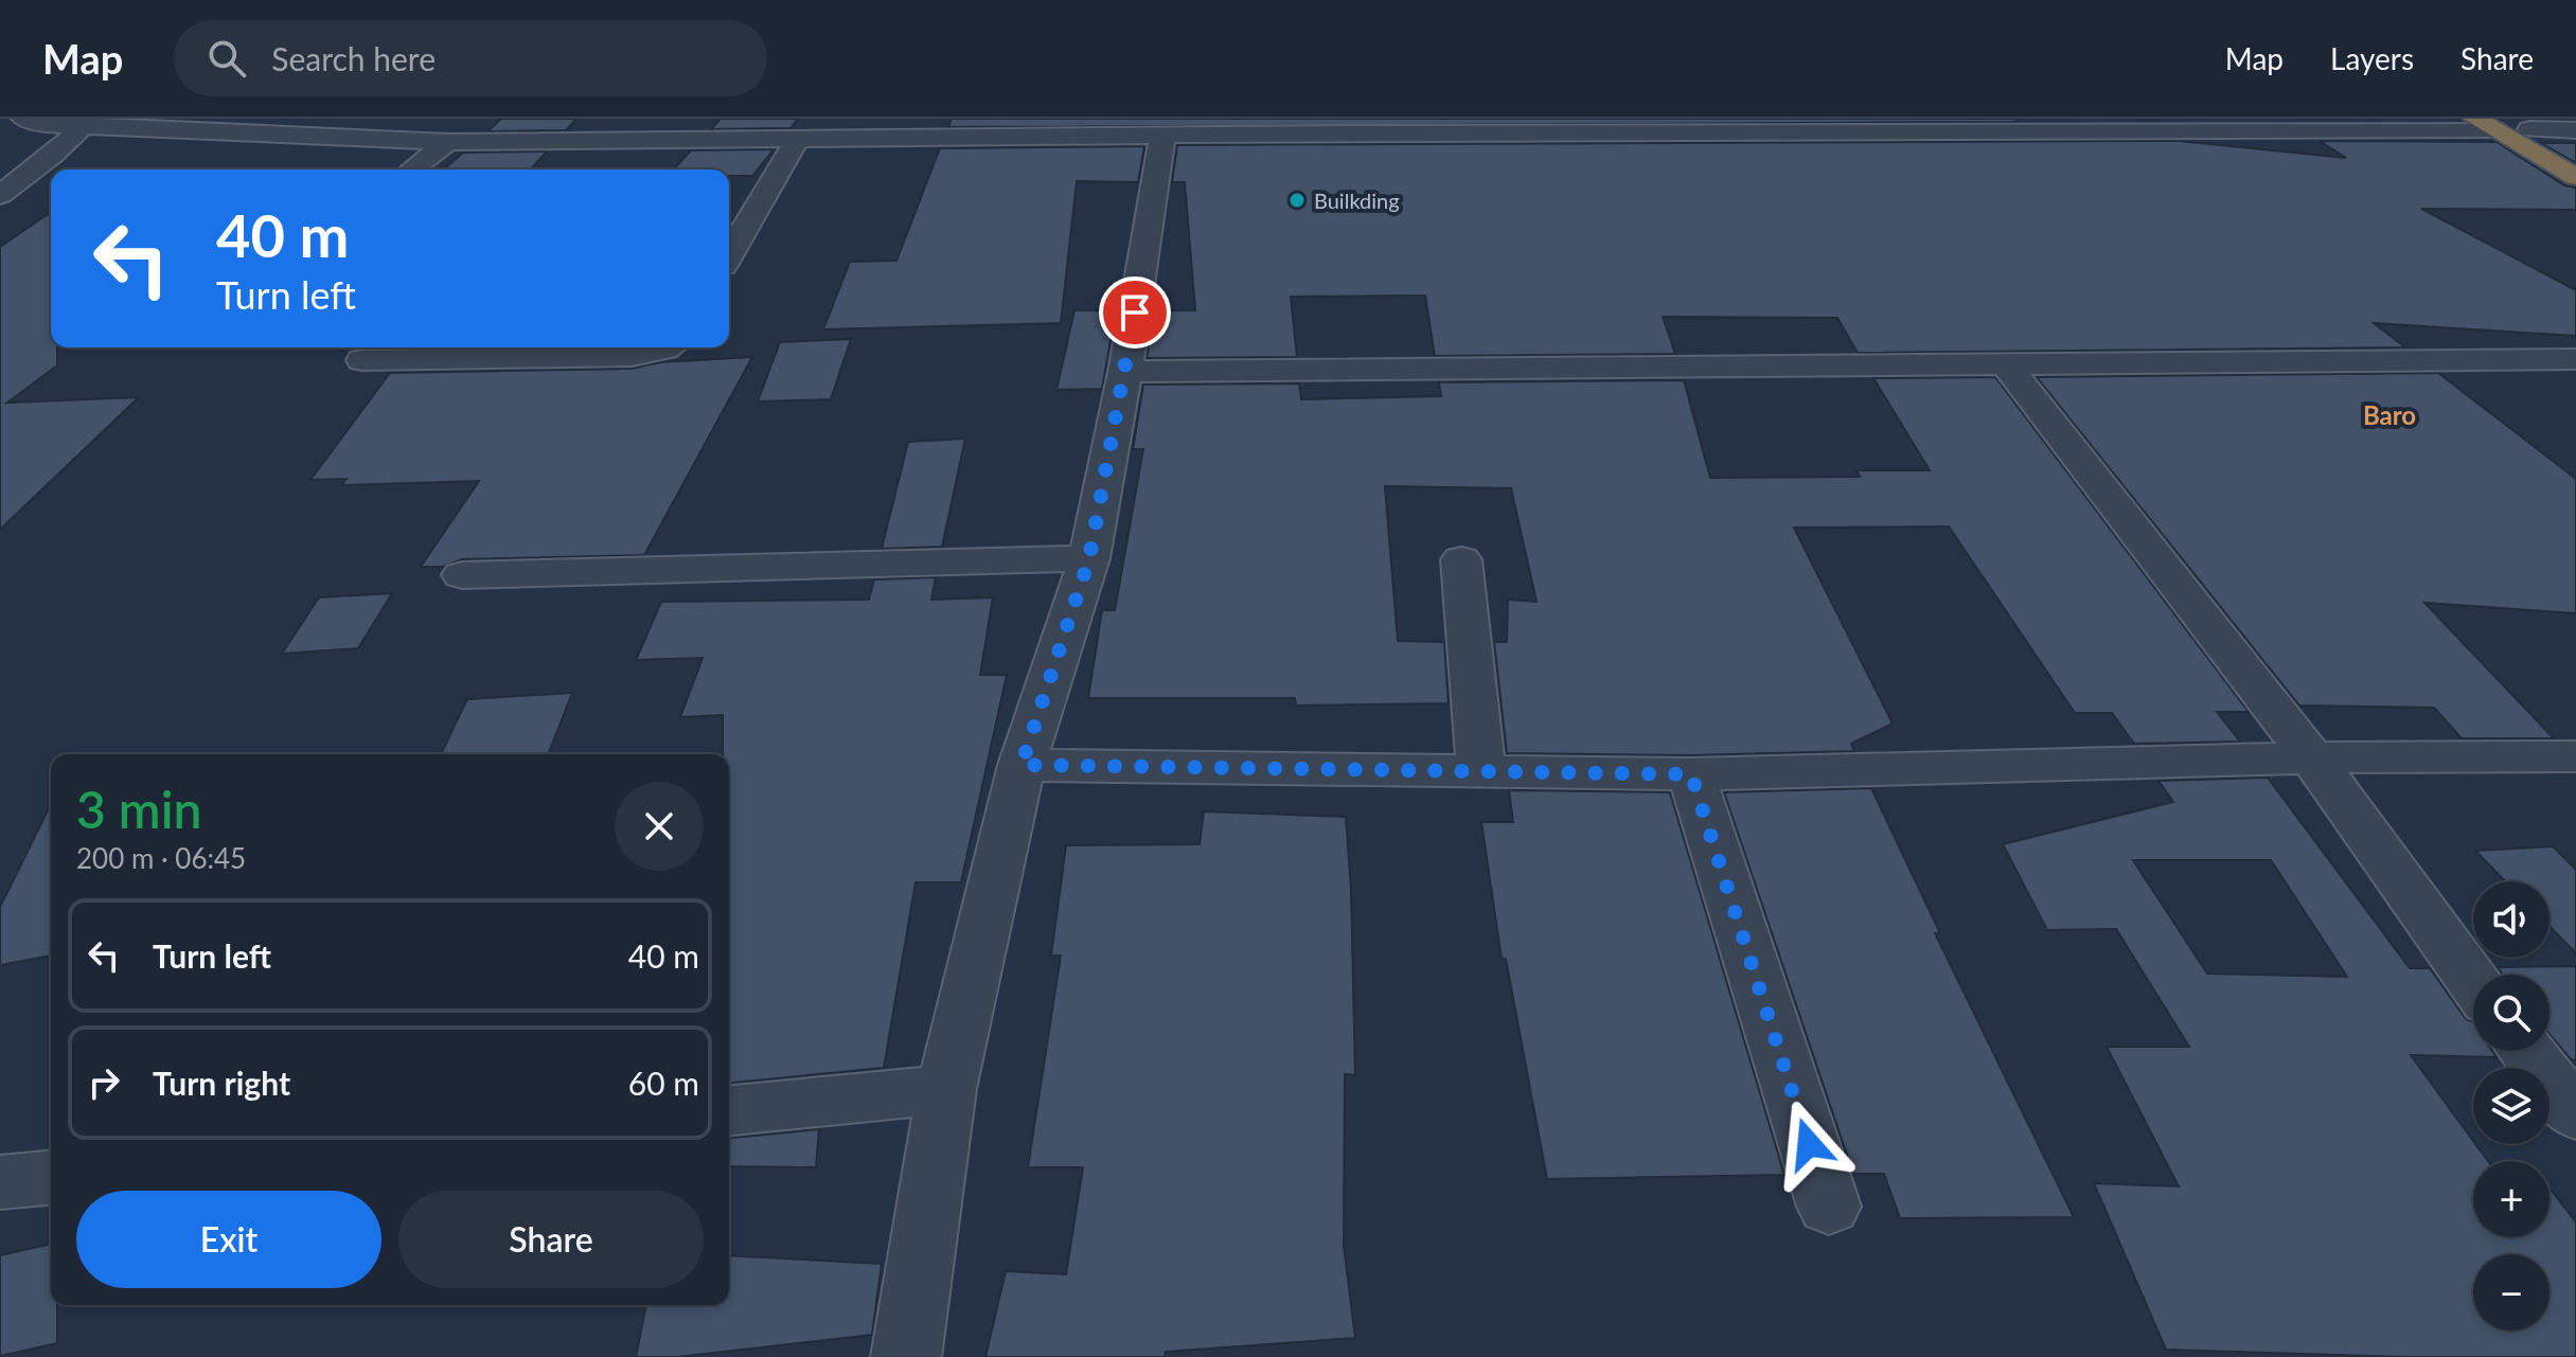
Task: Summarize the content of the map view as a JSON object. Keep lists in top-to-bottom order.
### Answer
{
  "districts": ["Baro"],
  "places": ["Builkding"],
  "page": {
    "header": "Map",
    "search": "Search here",
    "nav": ["Map", "Layers", "Share"],
    "turn": ["40 m", "Turn left"],
    "heading": ["3 min", "200 m · 06:45"],
    "map_buttons": ["+", "−"],
    "list": [
      {
        "name": "Turn left",
        "value": "40 m"
      },
      {
        "name": "Turn right",
        "value": "60 m"
      }
    ],
    "buttons": ["Exit", "Share"]
  }
}
